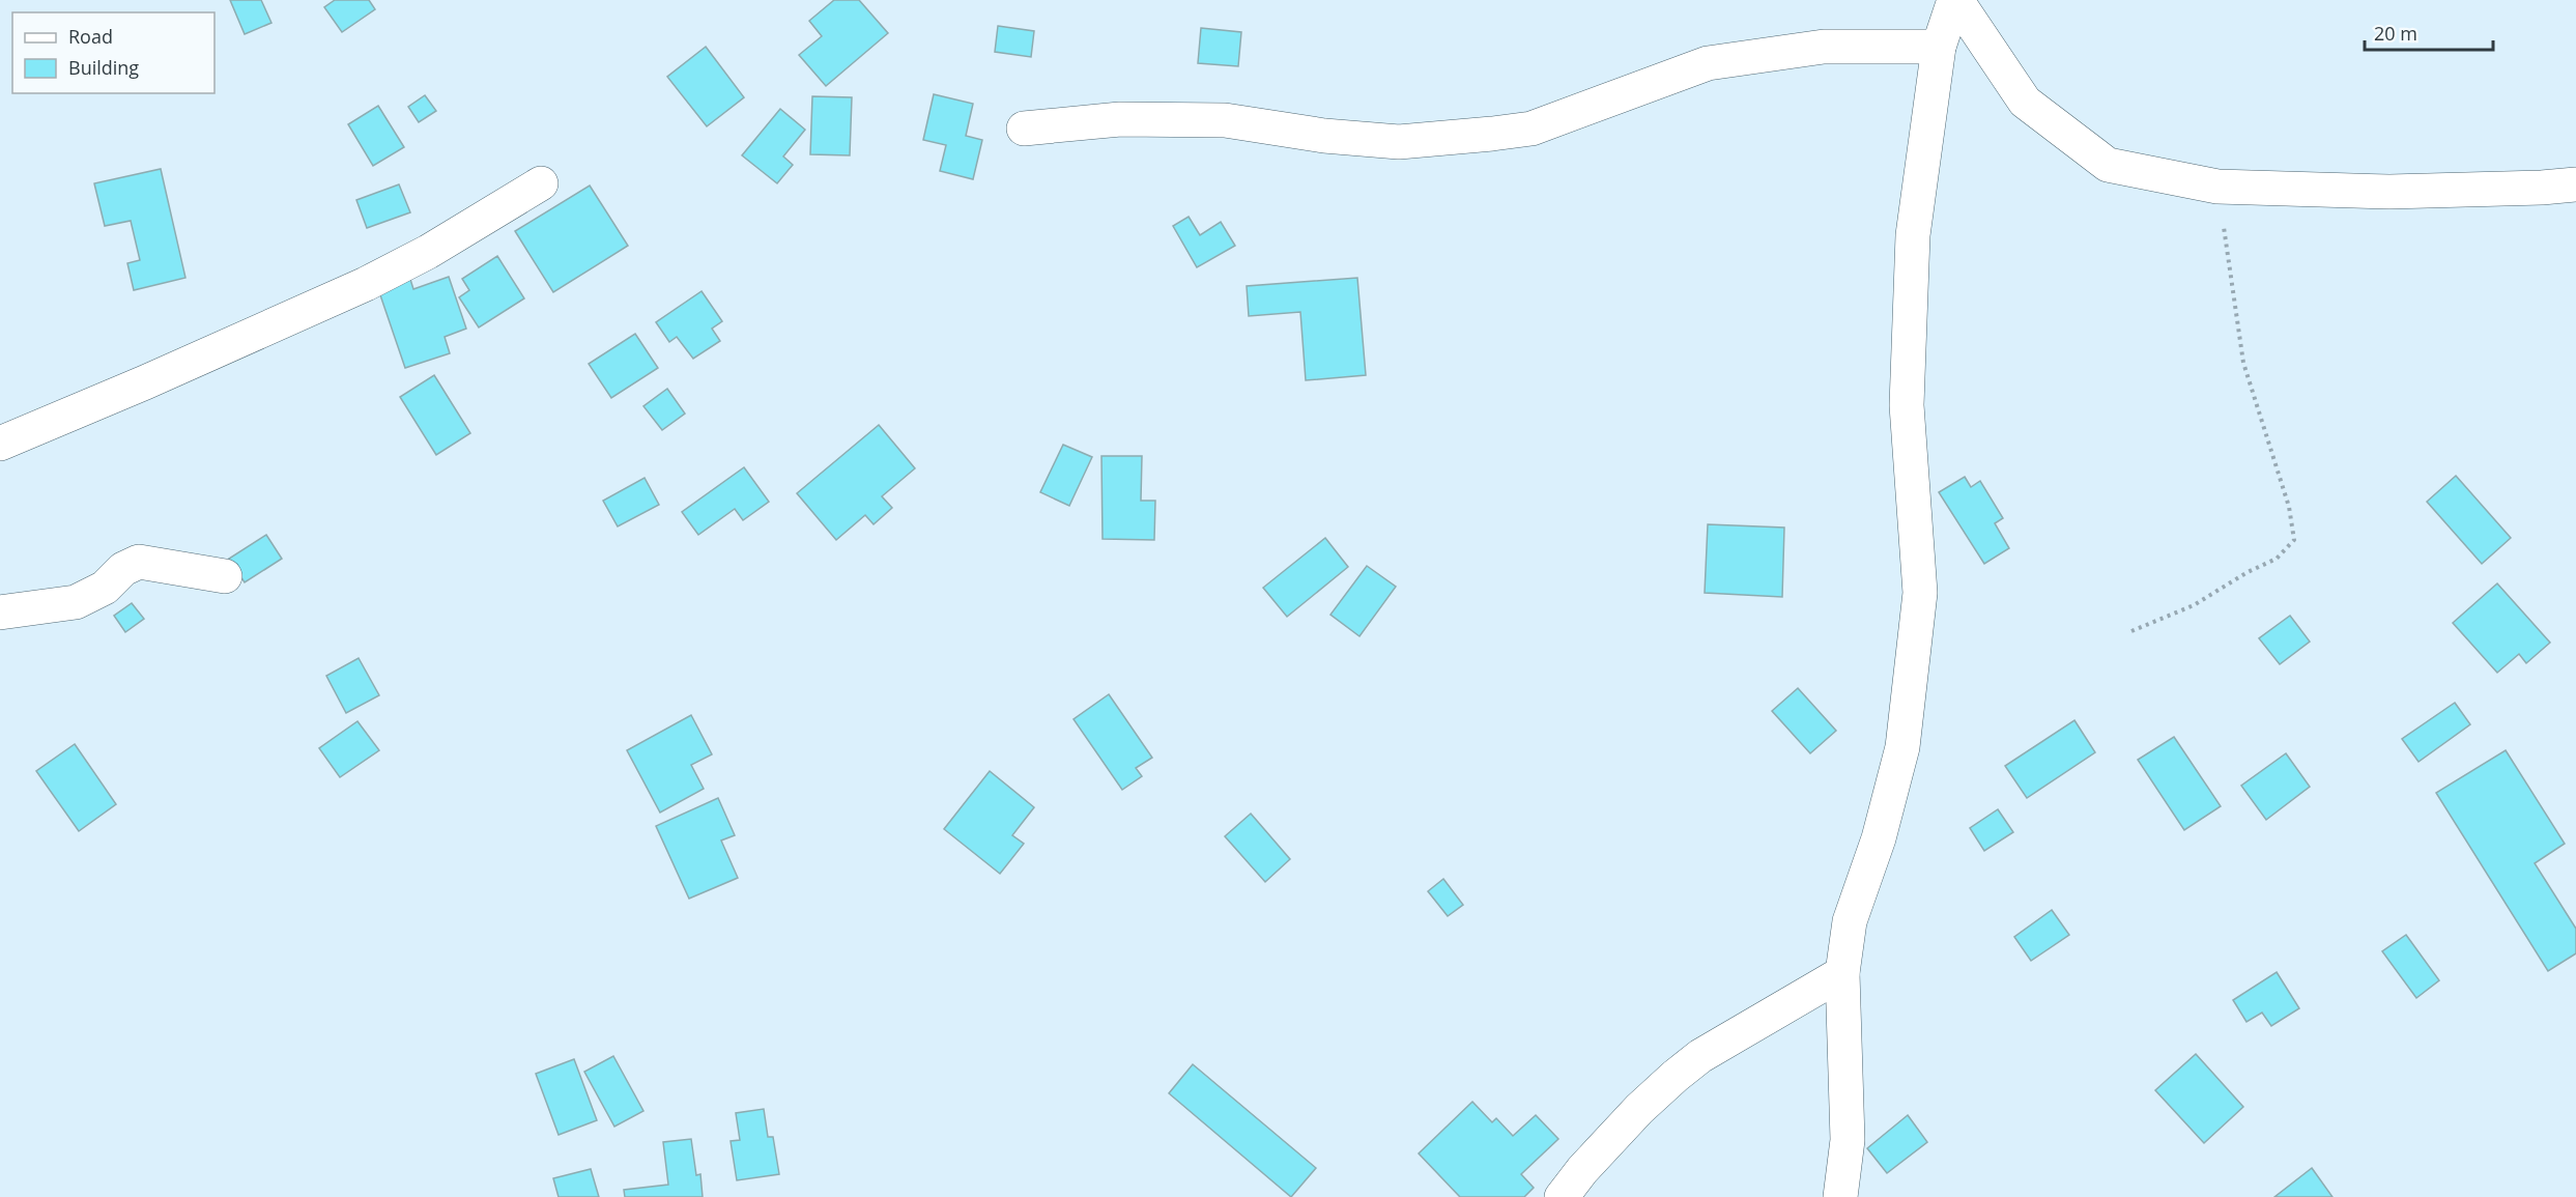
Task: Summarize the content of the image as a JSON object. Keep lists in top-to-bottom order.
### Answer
{
  "legend": ["Road", "Building"],
  "scale_bar": "20 m"
}
